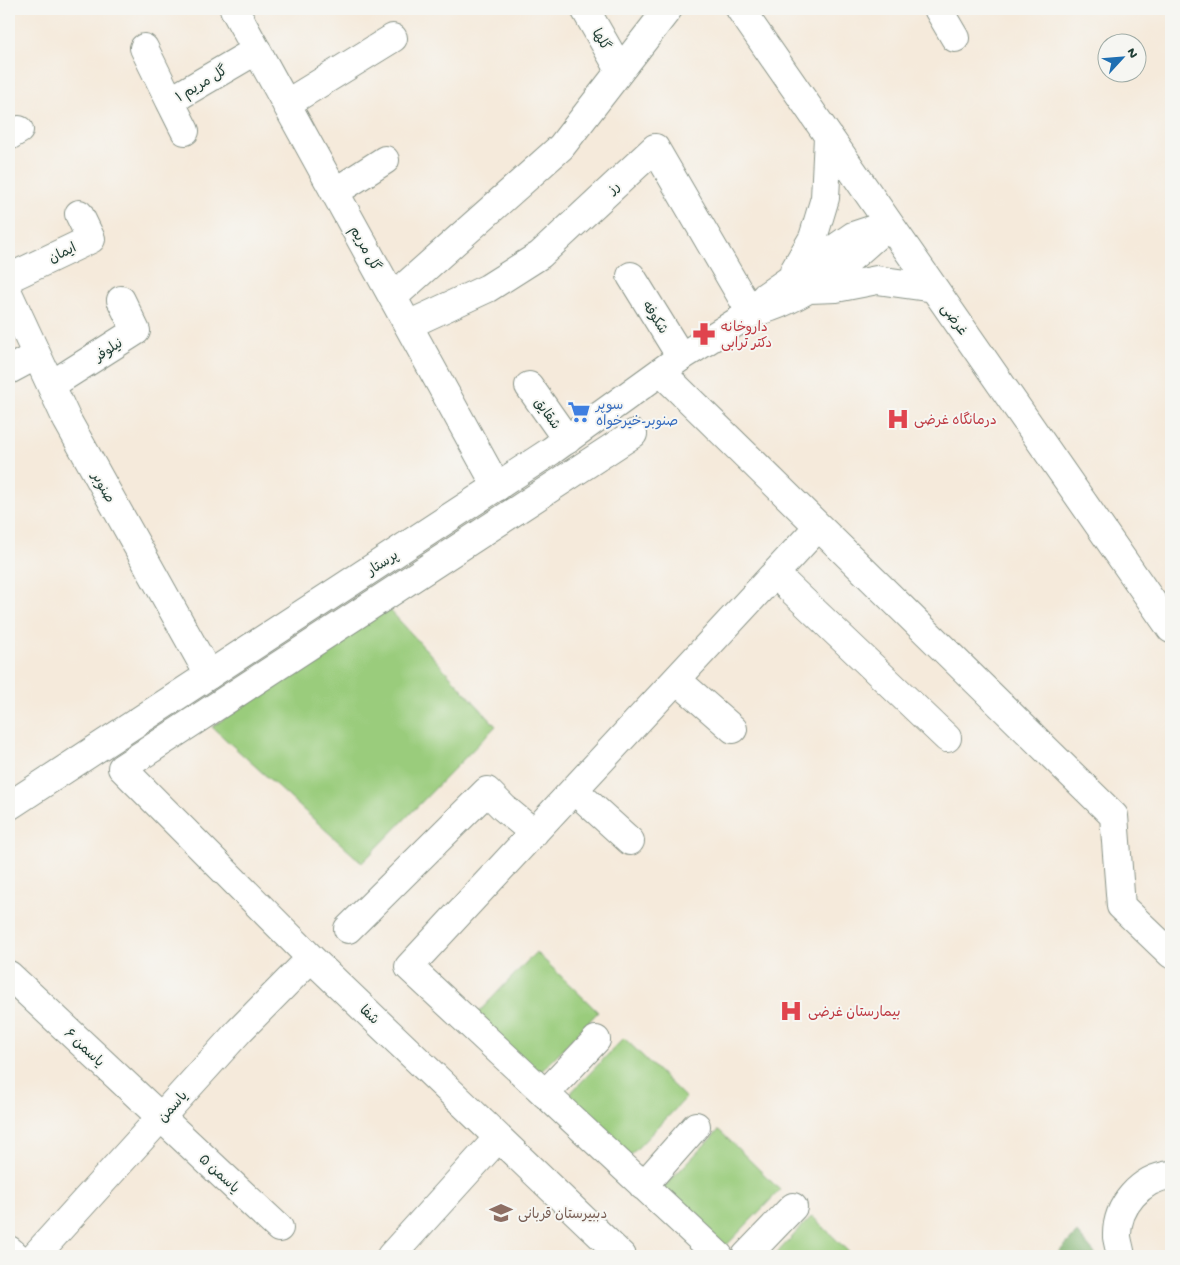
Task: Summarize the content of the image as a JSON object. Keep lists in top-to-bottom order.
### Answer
{
  "streets": {
    "street": [
      "گلها",
      "گل مریم ۱",
      "رز",
      "گل مریم",
      "ایمان",
      "شکوفه",
      "غرضی",
      "نیلوفر",
      "شقایق",
      "صنوبر",
      "پرستار",
      "شفا",
      "یاسمن ۶",
      "یاسمن",
      "یاسمن ۵"
    ]
  },
  "crossings": [
    ["گل مریم ۱", "گل مریم"],
    ["رز", "گل مریم"],
    ["رز", "پرستار"],
    ["گل مریم", "پرستار"],
    ["شکوفه", "پرستار"],
    ["نیلوفر", "صنوبر"],
    ["شقایق", "پرستار"],
    ["صنوبر", "پرستار"],
    ["شفا", "یاسمن"],
    ["یاسمن ۶", "یاسمن"],
    ["یاسمن ۶", "یاسمن ۵"],
    ["یاسمن", "یاسمن ۵"]
  ],
  "places": {
    "pharmacy": ["داروخانه دکتر ترابی"],
    "supermarket": ["سوپر صنوبر-خیرخواه"],
    "hospital": ["درمانگاه غرضی", "بیمارستان غرضی"],
    "school or university": ["دببیرستان قربانی"]
  },
  "north": "top right"
}
